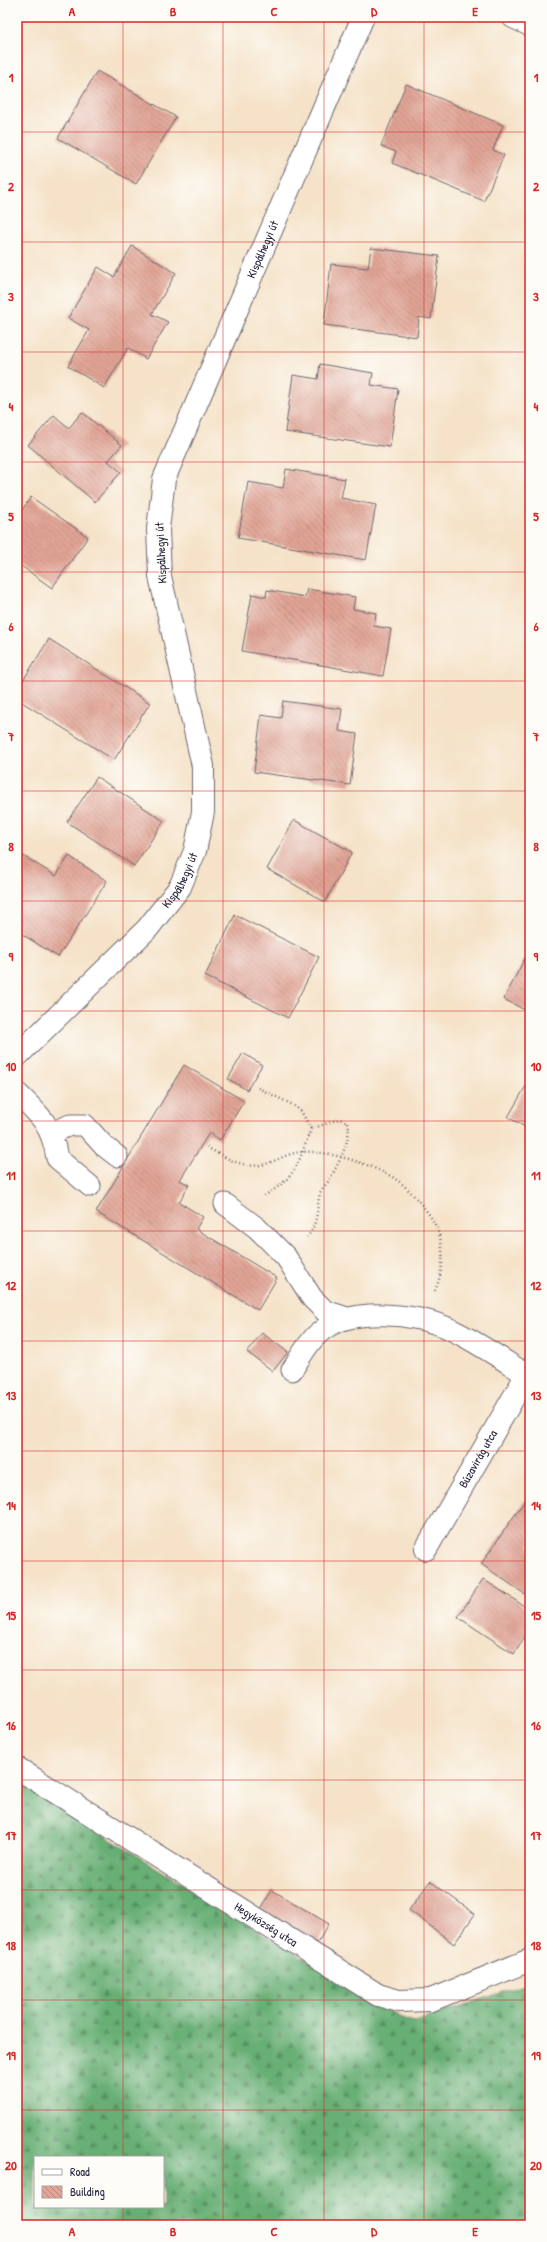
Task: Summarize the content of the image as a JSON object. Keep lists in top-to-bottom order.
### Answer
{
  "streets": {
    "street": ["Kispálhegyi út", "Búzavirág utca", "Hegyközség utca"]
  },
  "legend": ["Road", "Building"],
  "grid": {
    "columns": [
      "A",
      "B",
      "C",
      "D",
      "E"
    ],
    "rows": [
      "1",
      "2",
      "3",
      "4",
      "5",
      "6",
      "7",
      "8",
      "9",
      "10",
      "11",
      "12",
      "13",
      "14",
      "15",
      "16",
      "17",
      "18",
      "19",
      "20"
    ]
  }
}
